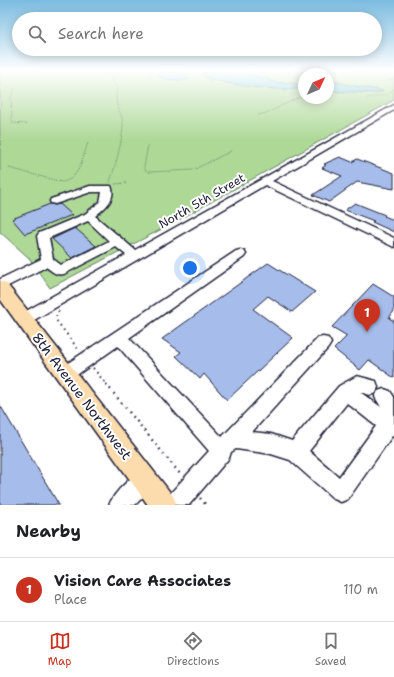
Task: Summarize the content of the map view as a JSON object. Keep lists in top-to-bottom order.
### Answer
{
  "streets": {
    "main road": ["8th Avenue Northwest"],
    "street": ["North 5th Street"]
  },
  "crossings": [
    ["North 5th Street", "8th Avenue Northwest"]
  ],
  "north": "top right",
  "page": {
    "search": "Search here",
    "pins": "1",
    "heading": "Nearby",
    "list": [
      {
        "mark": "1",
        "name": "Vision Care Associates",
        "note": "Place",
        "value": "110 m"
      }
    ],
    "nav": ["Map", "Directions", "Saved"]
  }
}
